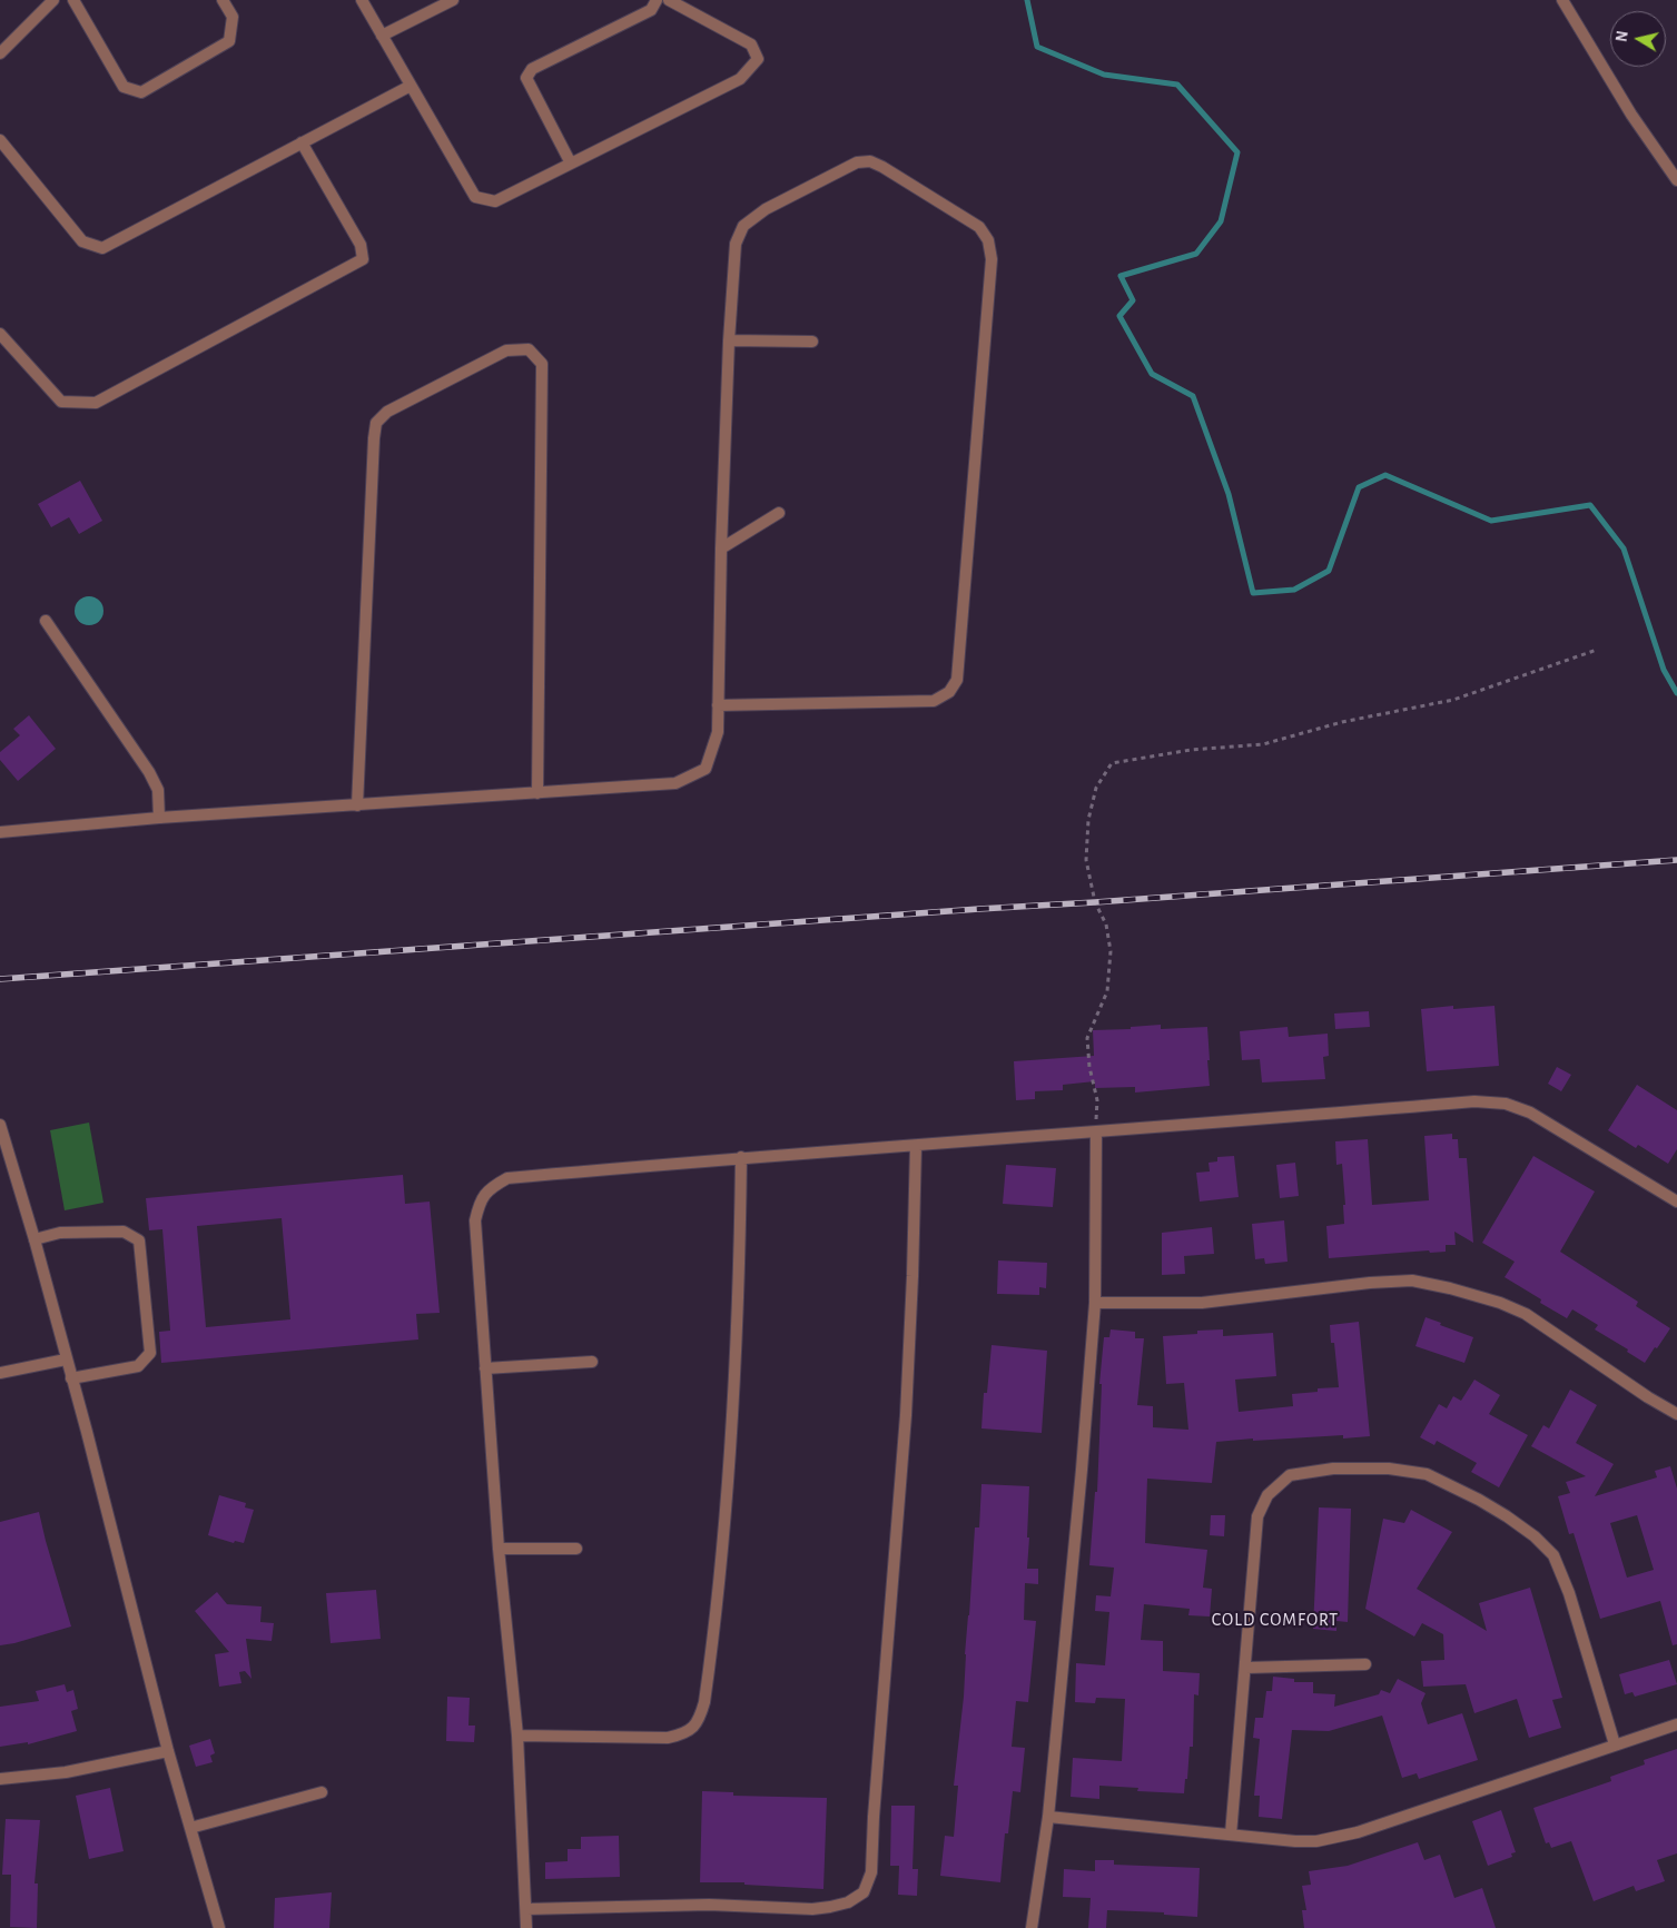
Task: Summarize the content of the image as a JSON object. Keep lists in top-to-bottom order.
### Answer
{
  "districts": ["COLD COMFORT"],
  "north": "left"
}
